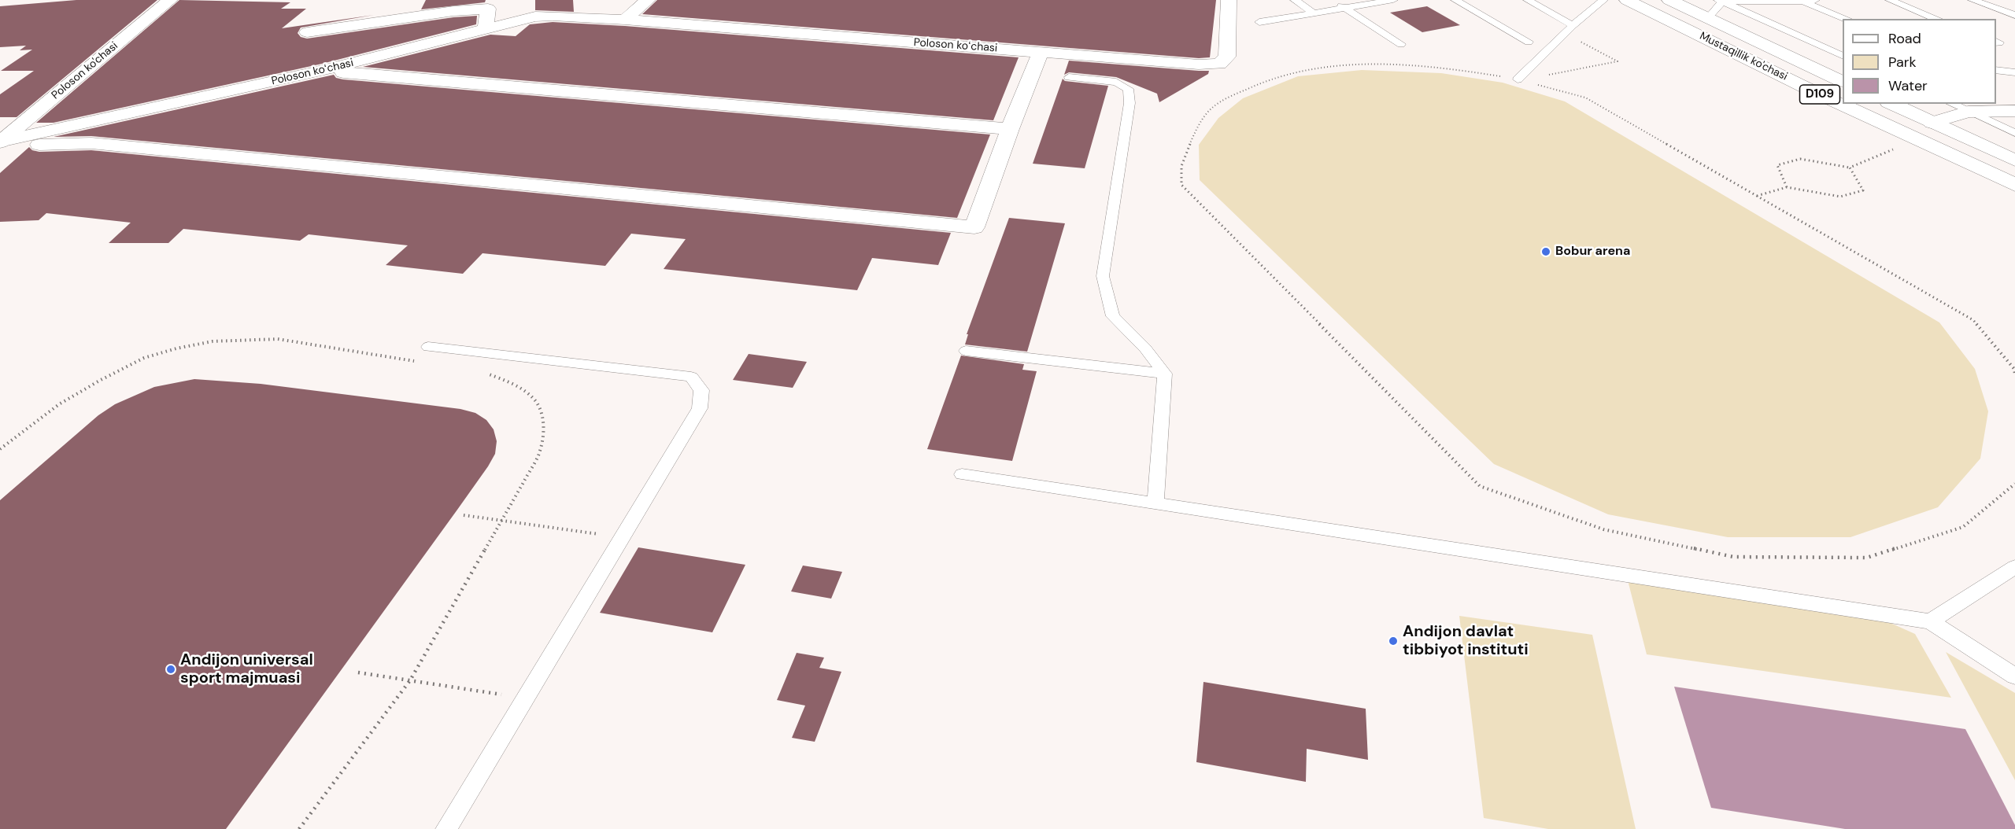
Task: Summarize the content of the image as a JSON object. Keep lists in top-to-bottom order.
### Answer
{
  "streets": {
    "street": [
      "Poloson koʻchasi",
      "Mustaqillik ko'chasi",
      "Poloson ko'chasi",
      "D109"
    ]
  },
  "crossings": [
    ["Poloson koʻchasi", "Poloson ko'chasi"]
  ],
  "places": ["Bobur arena", "Andijon davlat tibbiyot instituti", "Andijon universal sport majmuasi"],
  "legend": ["Road", "Park", "Water"]
}
